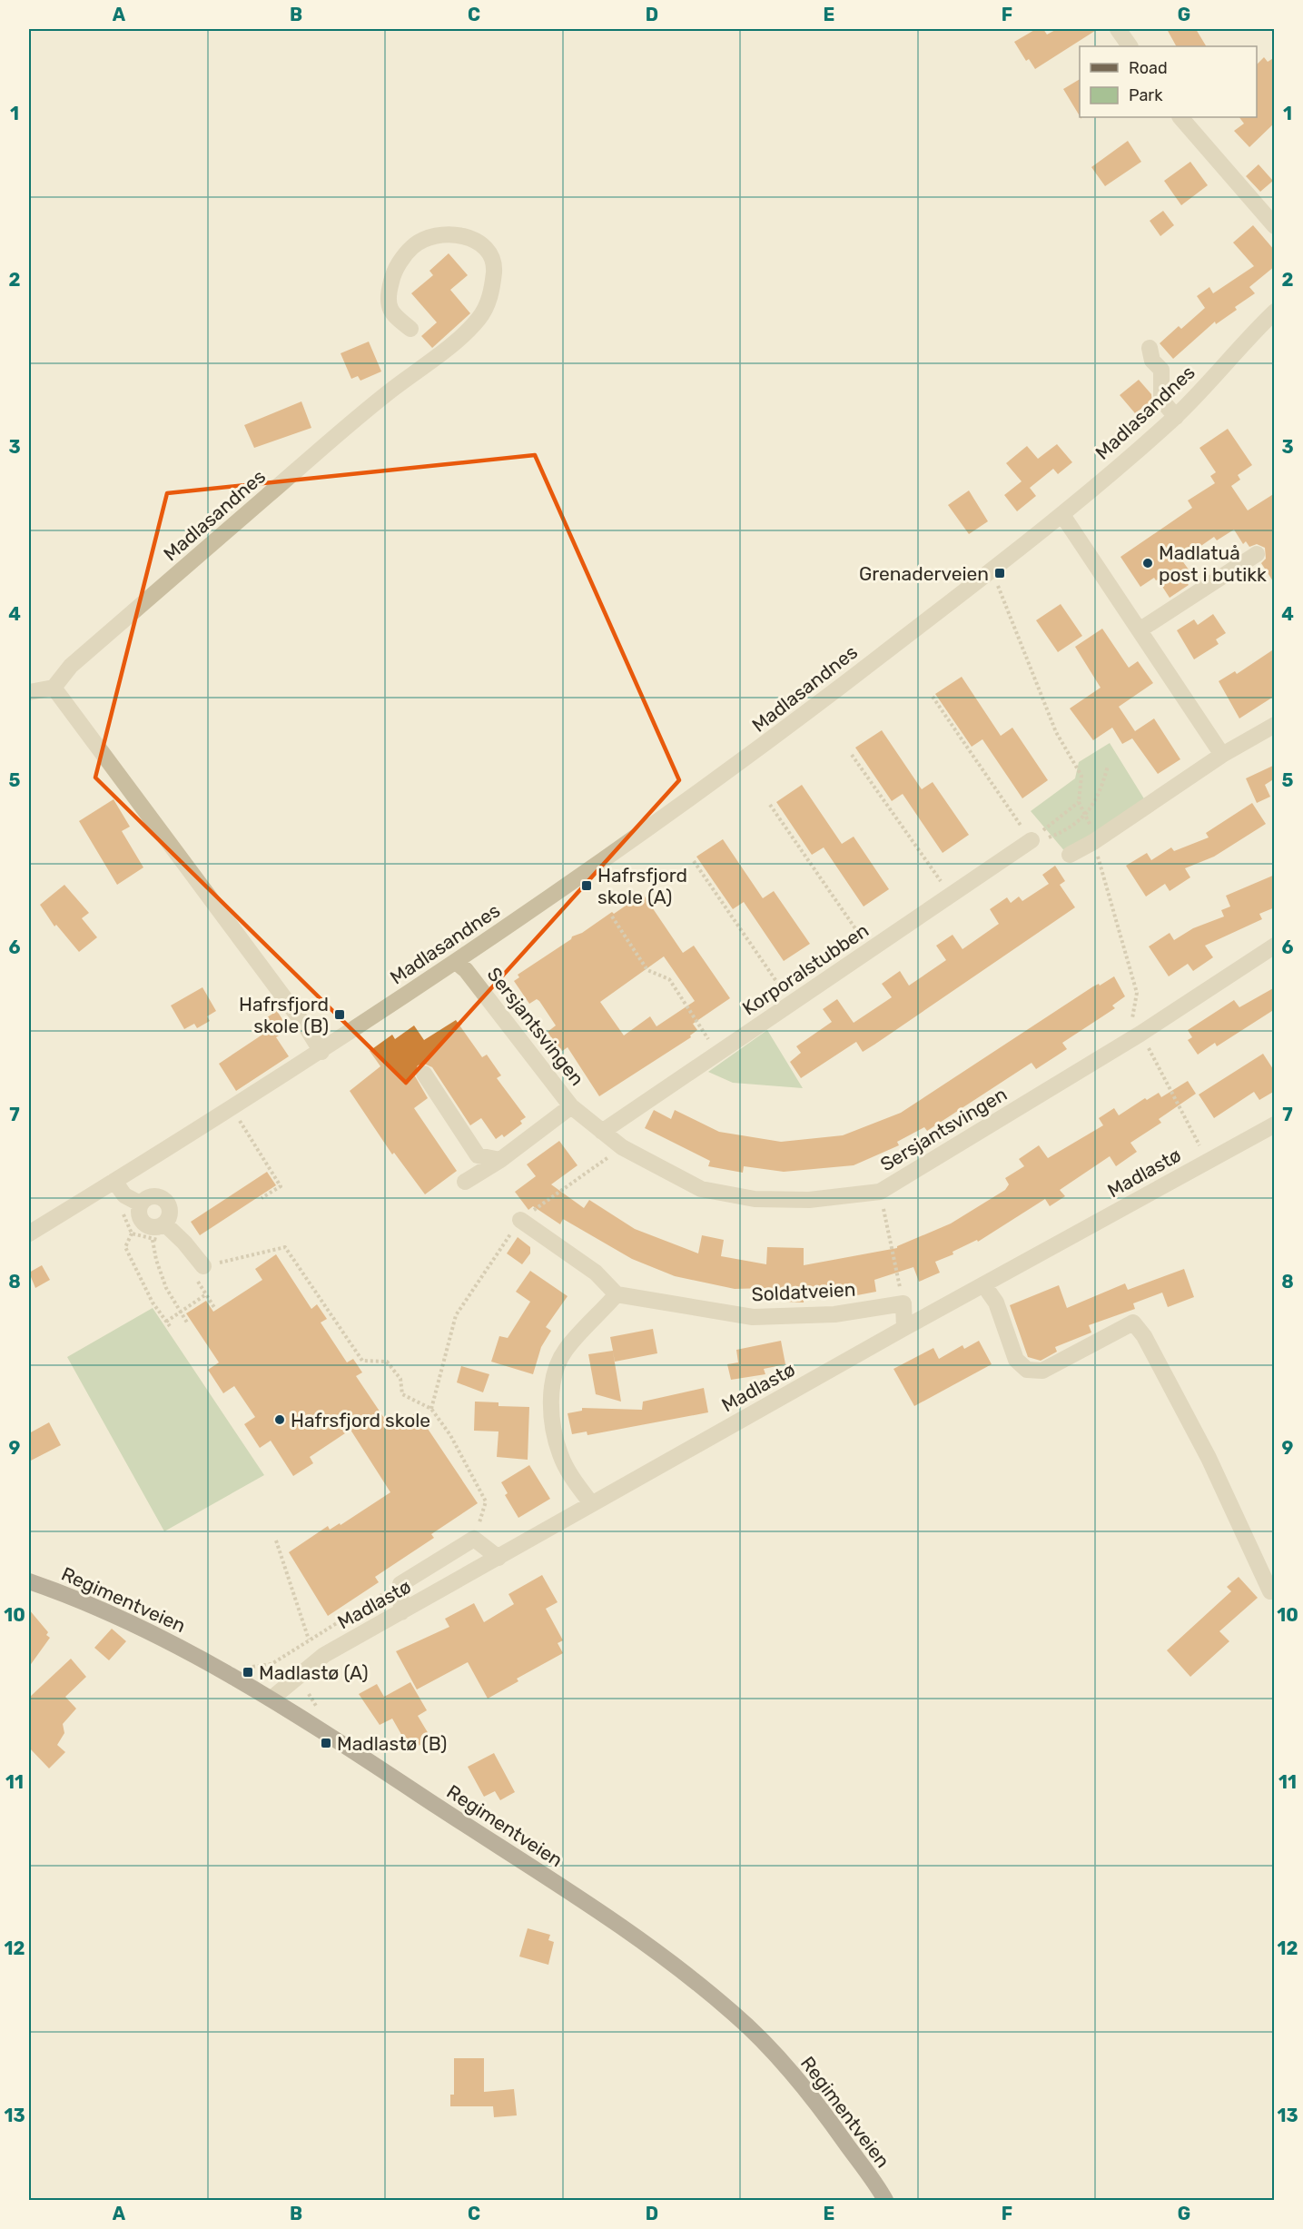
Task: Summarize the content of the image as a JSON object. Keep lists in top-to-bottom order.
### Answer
{
  "streets": {
    "main road": ["Regimentveien"],
    "street": [
      "Madlasandnes",
      "Korporalstubben",
      "Sersjantsvingen",
      "Madlastø",
      "Soldatveien"
    ]
  },
  "crossings": [
    ["Madlasandnes", "Sersjantsvingen"],
    ["Korporalstubben", "Sersjantsvingen"],
    ["Madlastø", "Regimentveien"]
  ],
  "places": {
    "other": ["Madlatuå post i butikk", "Hafrsfjord skole"],
    "transit": [
      "Grenaderveien",
      "Hafrsfjord skole (A)",
      "Hafrsfjord skole (B)",
      "Madlastø (A)",
      "Madlastø (B)"
    ]
  },
  "legend": ["Road", "Park"],
  "grid": {
    "columns": [
      "A",
      "B",
      "C",
      "D",
      "E",
      "F",
      "G"
    ],
    "rows": [
      "1",
      "2",
      "3",
      "4",
      "5",
      "6",
      "7",
      "8",
      "9",
      "10",
      "11",
      "12",
      "13"
    ]
  }
}
